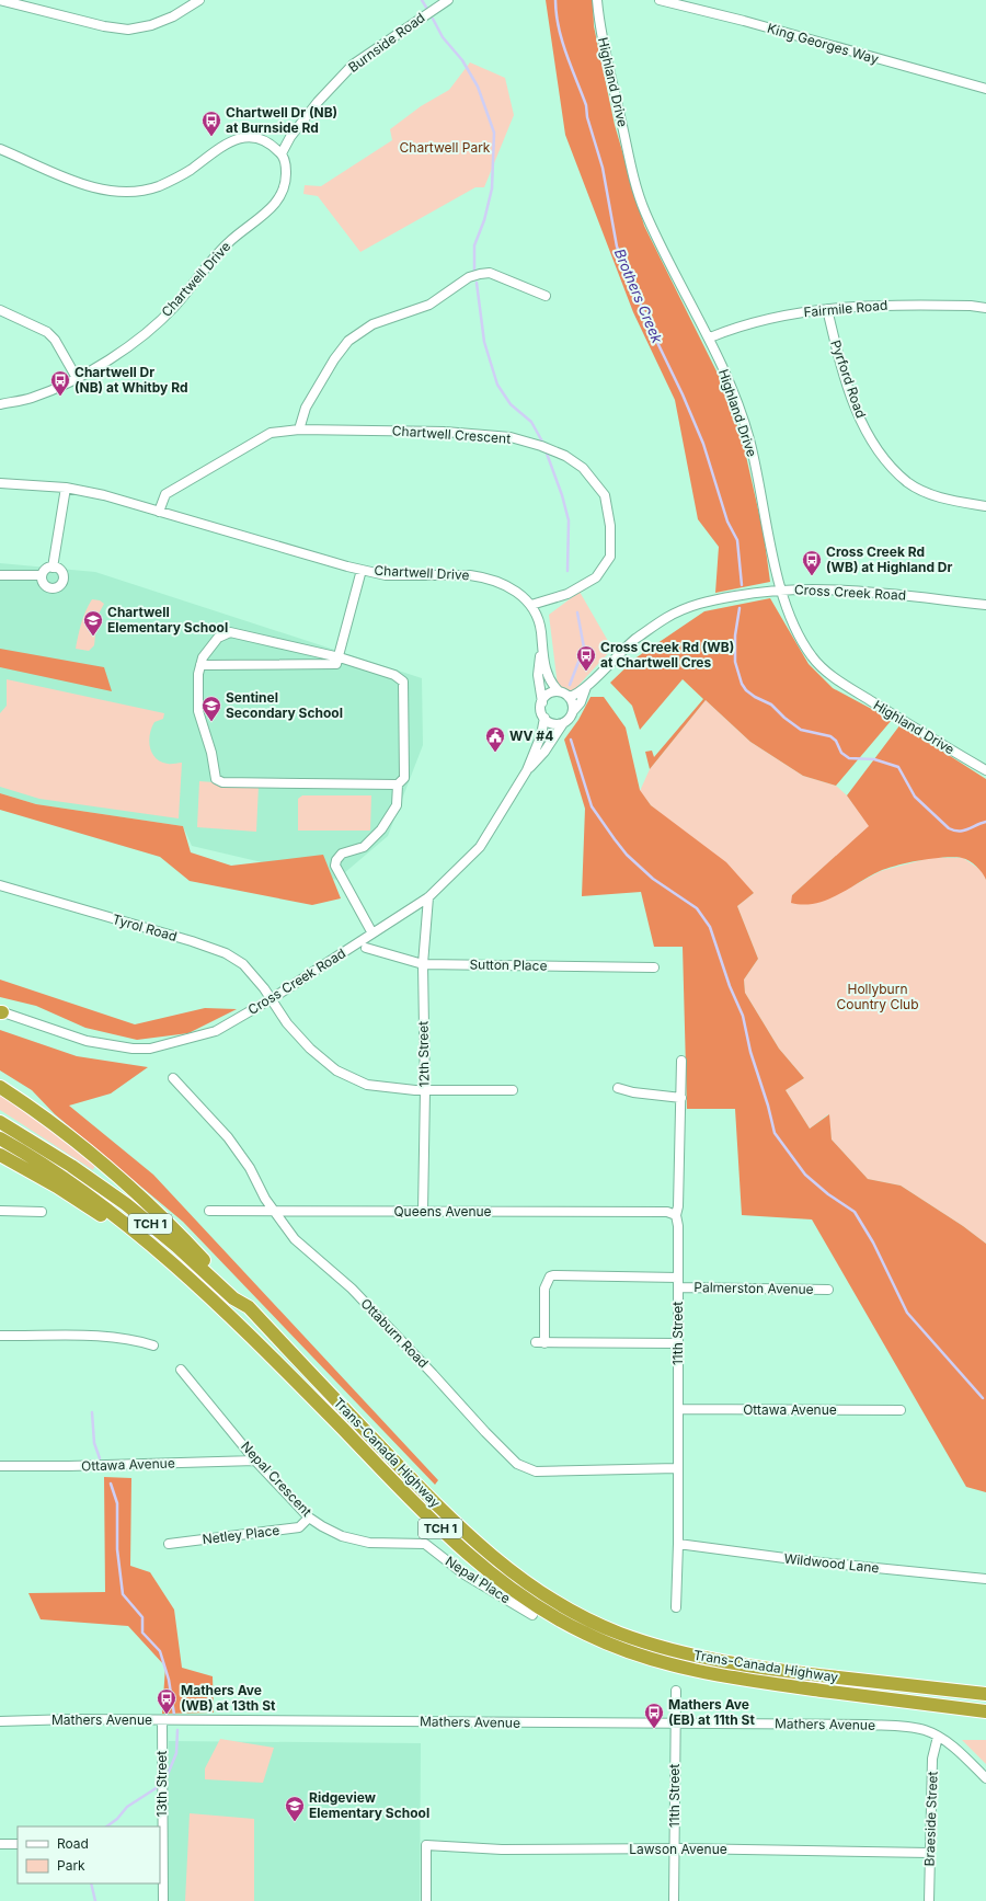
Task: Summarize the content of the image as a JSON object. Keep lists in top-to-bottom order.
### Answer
{
  "streets": {
    "highway": ["TCH 1", "Trans-Canada Highway"],
    "street": [
      "Burnside Road",
      "King Georges Way",
      "Highland Drive",
      "Chartwell Drive",
      "Fairmile Road",
      "Pyrford Road",
      "Chartwell Crescent",
      "Cross Creek Road",
      "Tyrol Road",
      "Sutton Place",
      "12th Street",
      "Queens Avenue",
      "Palmerston Avenue",
      "Ottaburn Road",
      "11th Street",
      "Ottawa Avenue",
      "Nepal Crescent",
      "Netley Place",
      "Wildwood Lane",
      "Nepal Place",
      "Mathers Avenue",
      "13th Street",
      "Braeside Street",
      "Lawson Avenue"
    ]
  },
  "crossings": [
    ["Burnside Road", "Chartwell Drive"],
    ["Highland Drive", "Fairmile Road"],
    ["Highland Drive", "Cross Creek Road"],
    ["Chartwell Drive", "Chartwell Crescent"],
    ["Fairmile Road", "Pyrford Road"],
    ["Cross Creek Road", "Tyrol Road"],
    ["Cross Creek Road", "12th Street"],
    ["Tyrol Road", "12th Street"],
    ["Sutton Place", "12th Street"],
    ["12th Street", "Queens Avenue"],
    ["Queens Avenue", "Ottaburn Road"],
    ["Queens Avenue", "11th Street"],
    ["Palmerston Avenue", "11th Street"],
    ["Ottaburn Road", "11th Street"],
    ["11th Street", "Ottawa Avenue"],
    ["11th Street", "Wildwood Lane"],
    ["11th Street", "Mathers Avenue"],
    ["11th Street", "Lawson Avenue"],
    ["Ottawa Avenue", "Nepal Crescent"],
    ["Nepal Crescent", "Netley Place"],
    ["Nepal Crescent", "Nepal Place"],
    ["Mathers Avenue", "13th Street"],
    ["Mathers Avenue", "Braeside Street"],
    ["Braeside Street", "Lawson Avenue"]
  ],
  "water": ["Brothers Creek"],
  "parks": ["Chartwell Park", "Hollyburn Country Club"],
  "places": {
    "bus stop": [
      "Chartwell Dr (NB) at Burnside Rd",
      "Chartwell Dr (NB) at Whitby Rd",
      "Cross Creek Rd (WB) at Highland Dr",
      "Cross Creek Rd (WB) at Chartwell Cres",
      "Mathers Ave (WB) at 13th St",
      "Mathers Ave (EB) at 11th St"
    ],
    "school or university": ["Chartwell Elementary School", "Sentinel Secondary School", "Ridgeview Elementary School"],
    "public building": ["WV #4"]
  },
  "legend": ["Road", "Park"]
}
